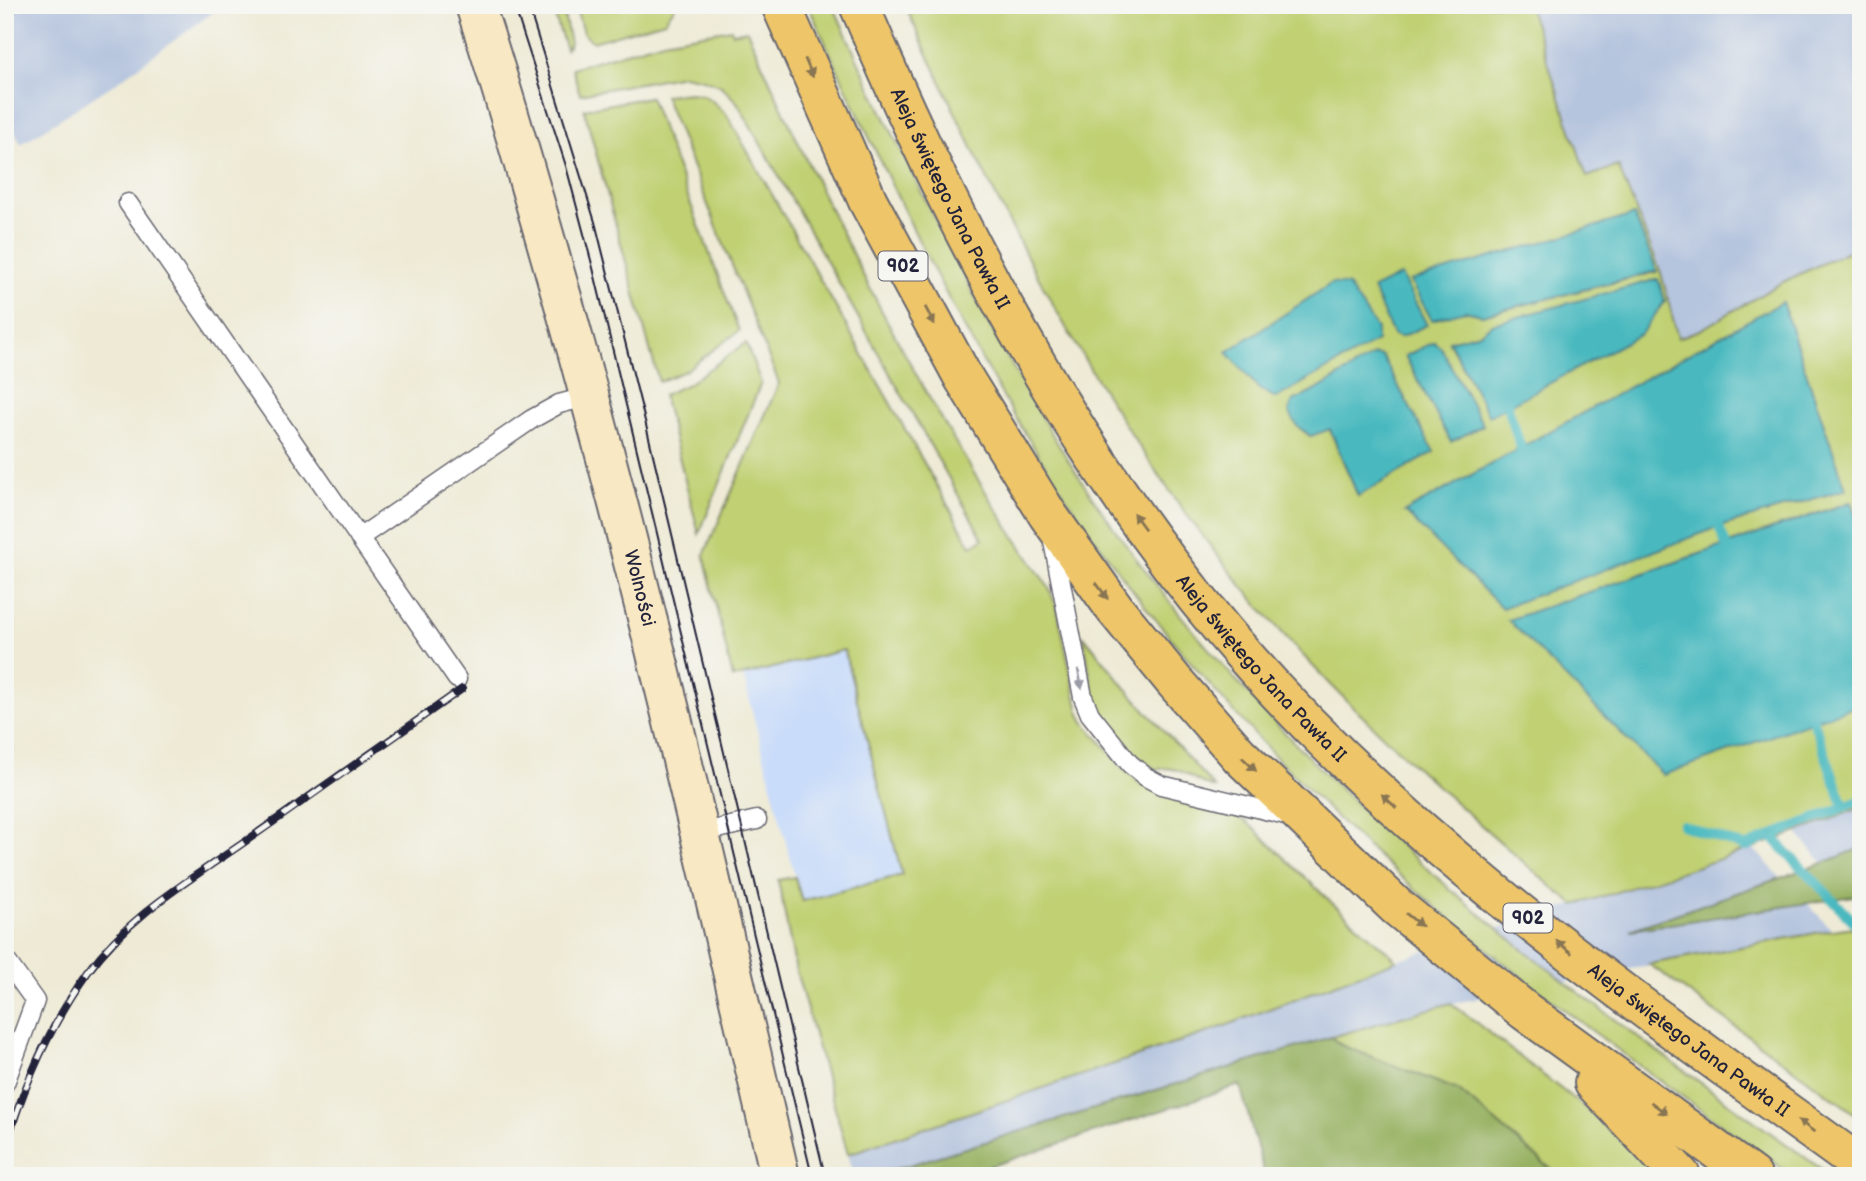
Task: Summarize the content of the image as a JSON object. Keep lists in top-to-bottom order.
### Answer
{
  "streets": {
    "main road": ["Aleja świętego Jana Pawła II", "902"],
    "street": ["Wolności"]
  }
}
